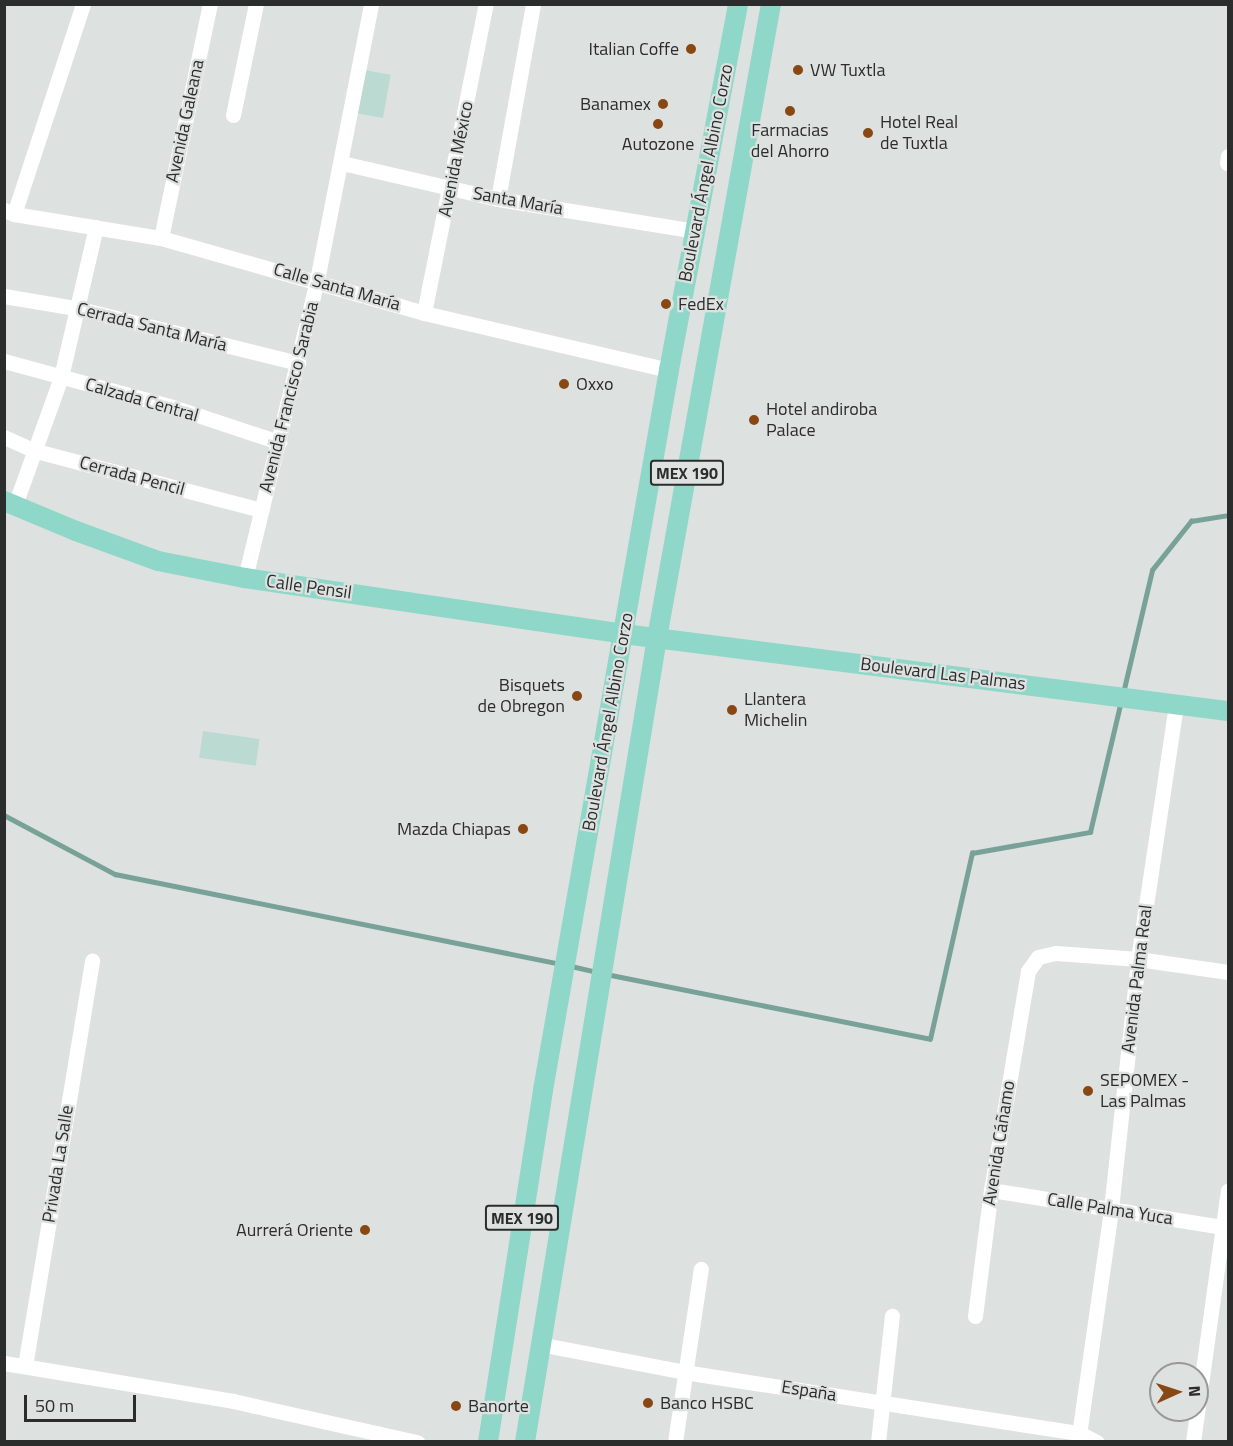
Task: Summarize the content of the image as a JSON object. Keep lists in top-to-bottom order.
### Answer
{
  "streets": {
    "main road": [
      "Boulevard Ángel Albino Corzo",
      "MEX 190",
      "Calle Pensil",
      "Boulevard Las Palmas"
    ],
    "street": [
      "Avenida Galeana",
      "Avenida México",
      "Santa María",
      "Calle Santa María",
      "Cerrada Santa María",
      "Avenida Francisco Sarabia",
      "Calzada Central",
      "Cerrada Pencil",
      "Avenida Palma Real",
      "Avenida Cáñamo",
      "Privada La Salle",
      "Calle Palma Yuca",
      "España"
    ]
  },
  "crossings": [
    ["Avenida Galeana", "Calle Santa María"],
    ["Avenida México", "Santa María"],
    ["Avenida México", "Calle Santa María"],
    ["Boulevard Ángel Albino Corzo", "Santa María"],
    ["Boulevard Ángel Albino Corzo", "Calle Santa María"],
    ["Boulevard Ángel Albino Corzo", "Calle Pensil"],
    ["Boulevard Ángel Albino Corzo", "Boulevard Las Palmas"],
    ["Boulevard Ángel Albino Corzo", "España"],
    ["Santa María", "Avenida Francisco Sarabia"],
    ["Calle Santa María", "Avenida Francisco Sarabia"],
    ["Cerrada Santa María", "Avenida Francisco Sarabia"],
    ["Avenida Francisco Sarabia", "Calzada Central"],
    ["Avenida Francisco Sarabia", "Cerrada Pencil"],
    ["Avenida Francisco Sarabia", "Calle Pensil"],
    ["Calle Pensil", "Boulevard Las Palmas"],
    ["Boulevard Las Palmas", "Avenida Palma Real"],
    ["Avenida Palma Real", "Avenida Cáñamo"],
    ["Avenida Palma Real", "Calle Palma Yuca"],
    ["Avenida Palma Real", "España"],
    ["Avenida Cáñamo", "Calle Palma Yuca"]
  ],
  "places": [
    "Italian Coffe",
    "VW Tuxtla",
    "Banamex",
    "Farmacias del Ahorro",
    "Autozone",
    "Hotel Real de Tuxtla",
    "FedEx",
    "Oxxo",
    "Hotel andiroba Palace",
    "Bisquets de Obregon",
    "Llantera Michelin",
    "Mazda Chiapas",
    "SEPOMEX - Las Palmas",
    "Aurrerá Oriente",
    "Banco HSBC",
    "Banorte"
  ],
  "scale_bar": "50 m",
  "north": "right"
}
